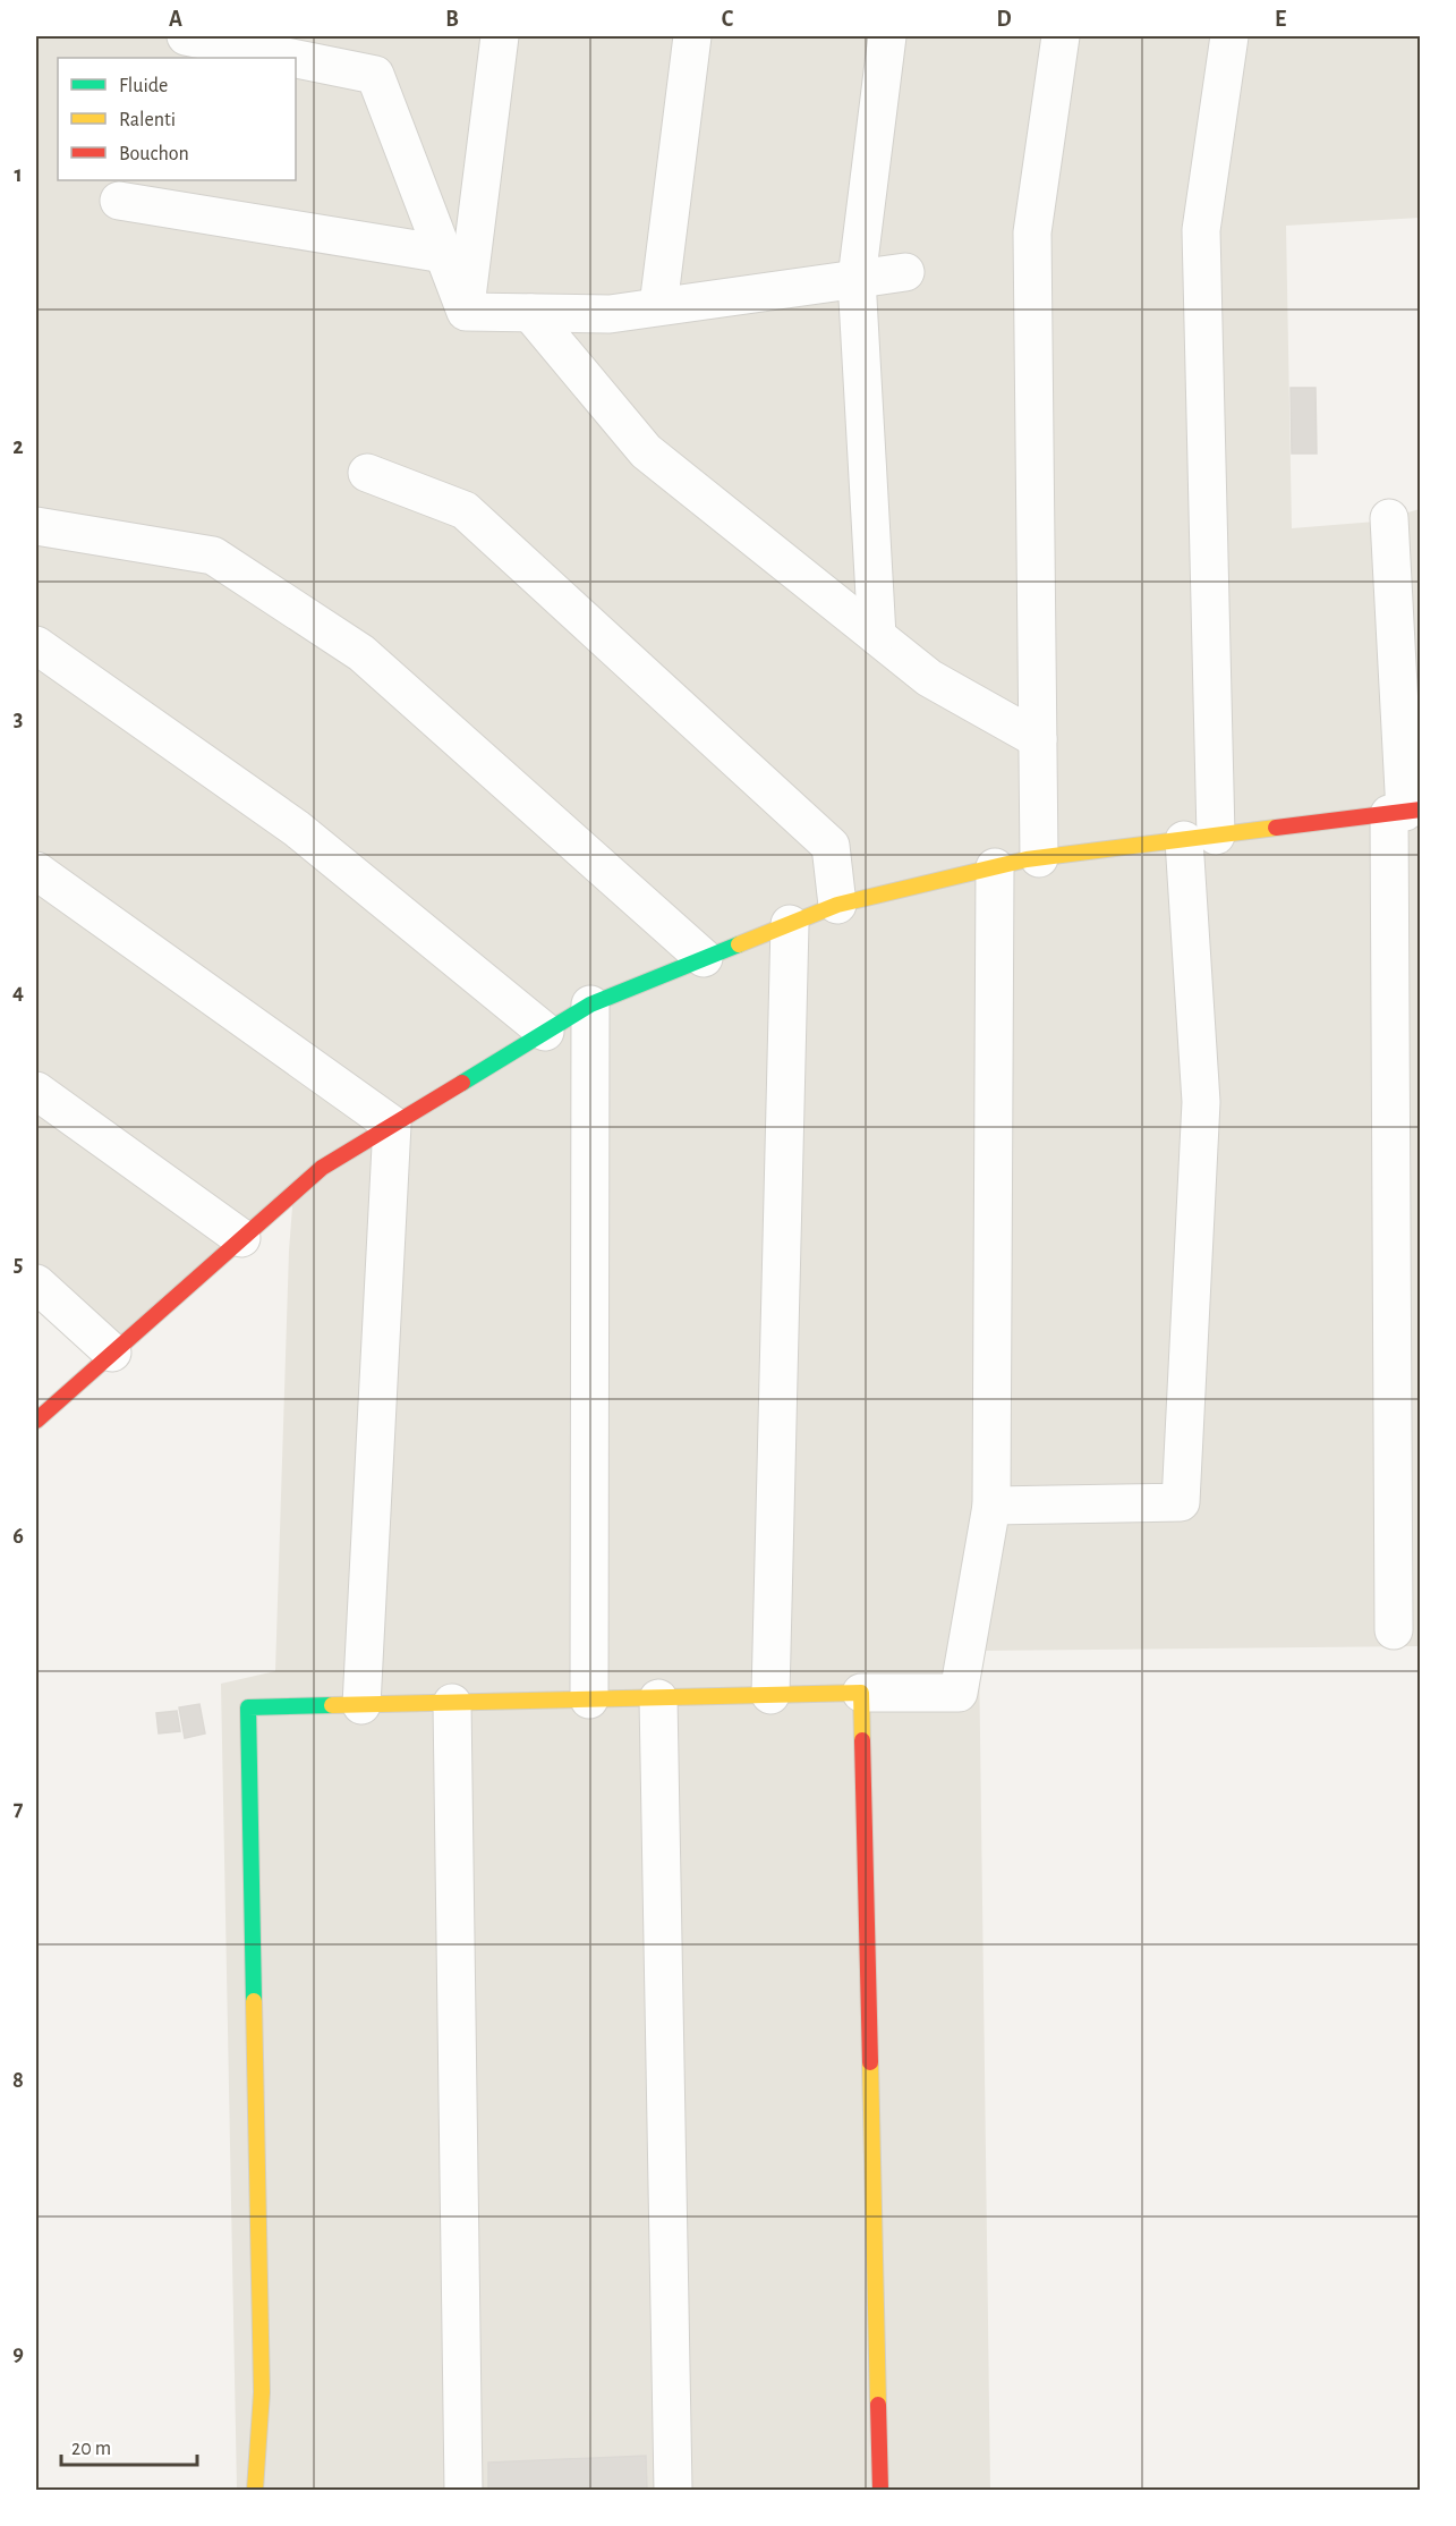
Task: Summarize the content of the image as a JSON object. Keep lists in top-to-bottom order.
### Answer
{
  "legend": ["Fluide", "Ralenti", "Bouchon"],
  "scale_bar": "20 m",
  "grid": {
    "columns": [
      "A",
      "B",
      "C",
      "D",
      "E"
    ],
    "rows": [
      "1",
      "2",
      "3",
      "4",
      "5",
      "6",
      "7",
      "8",
      "9"
    ]
  }
}
